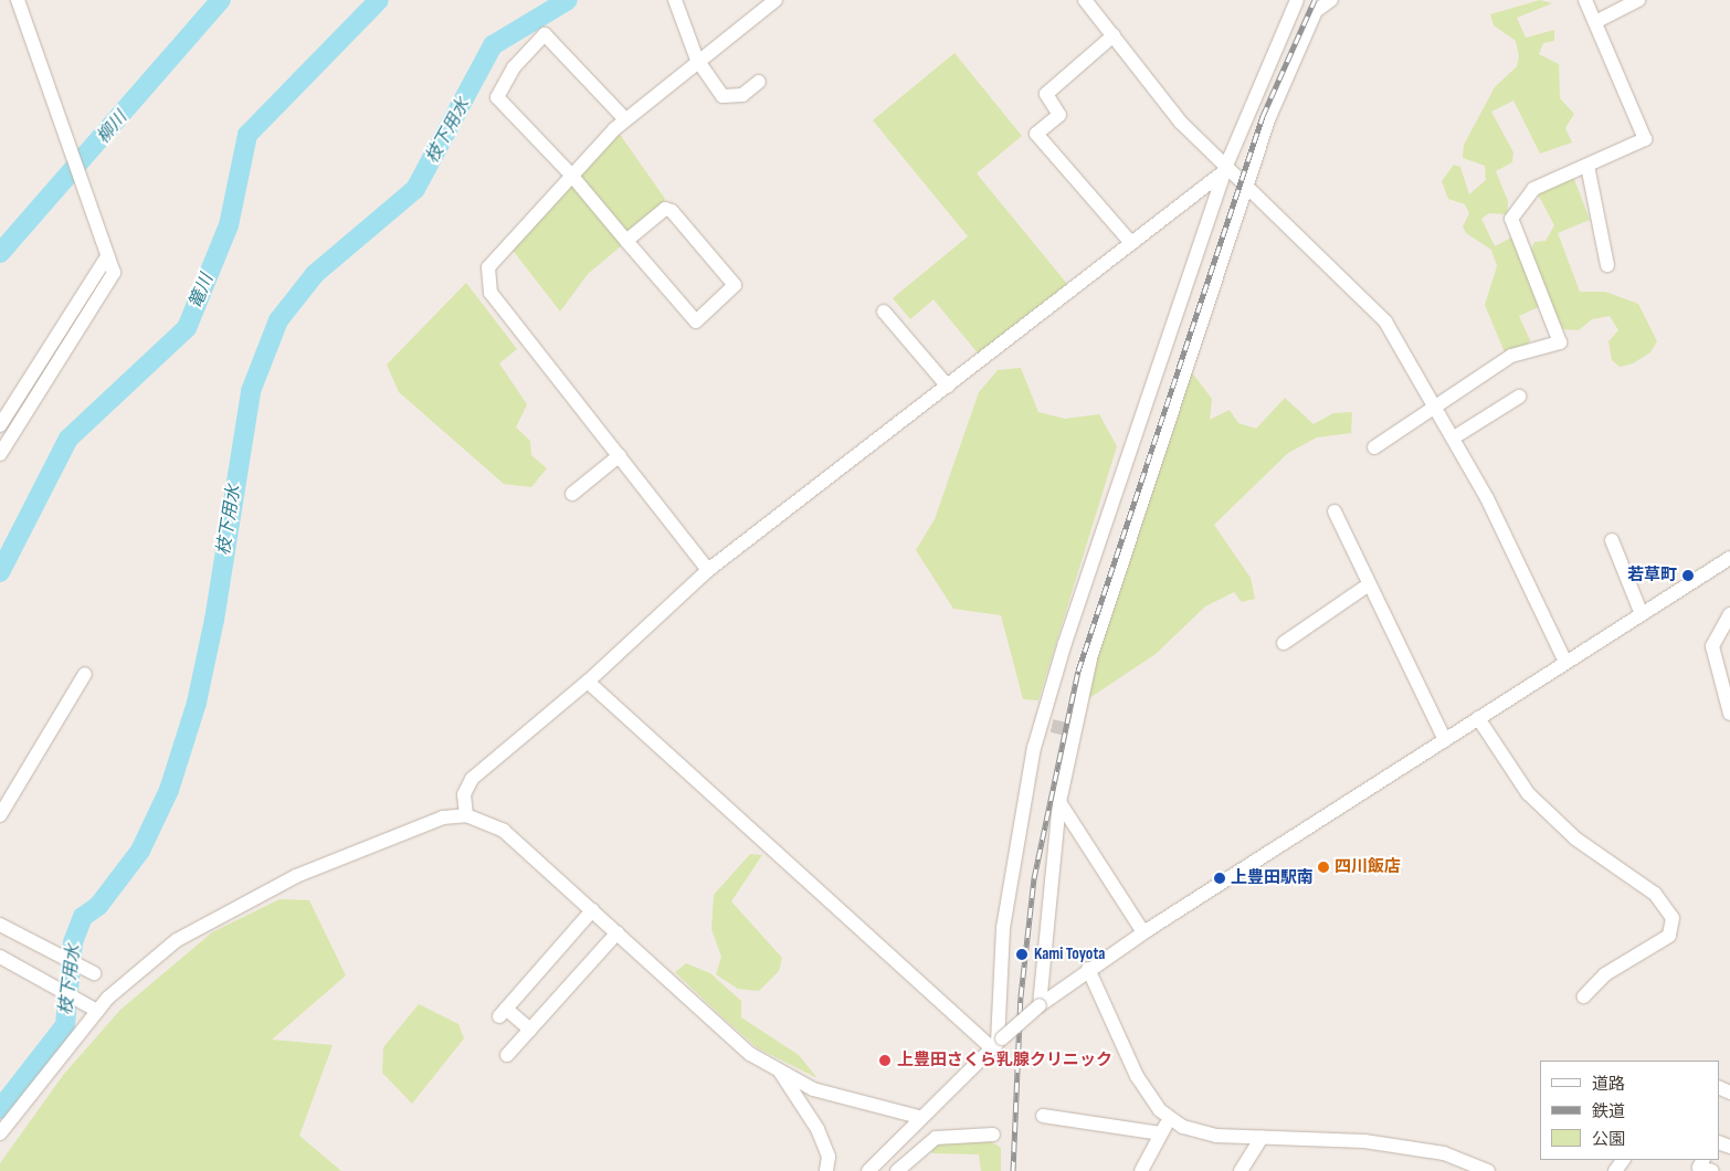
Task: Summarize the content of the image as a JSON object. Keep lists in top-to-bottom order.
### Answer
{
  "water": ["柳川", "枝下用水", "篭川"],
  "places": [
    "若草町",
    "四川飯店",
    "上豊田駅南",
    "Kami Toyota",
    "上豊田さくら乳腺クリニック"
  ],
  "legend": ["道路", "鉄道", "公園"]
}
